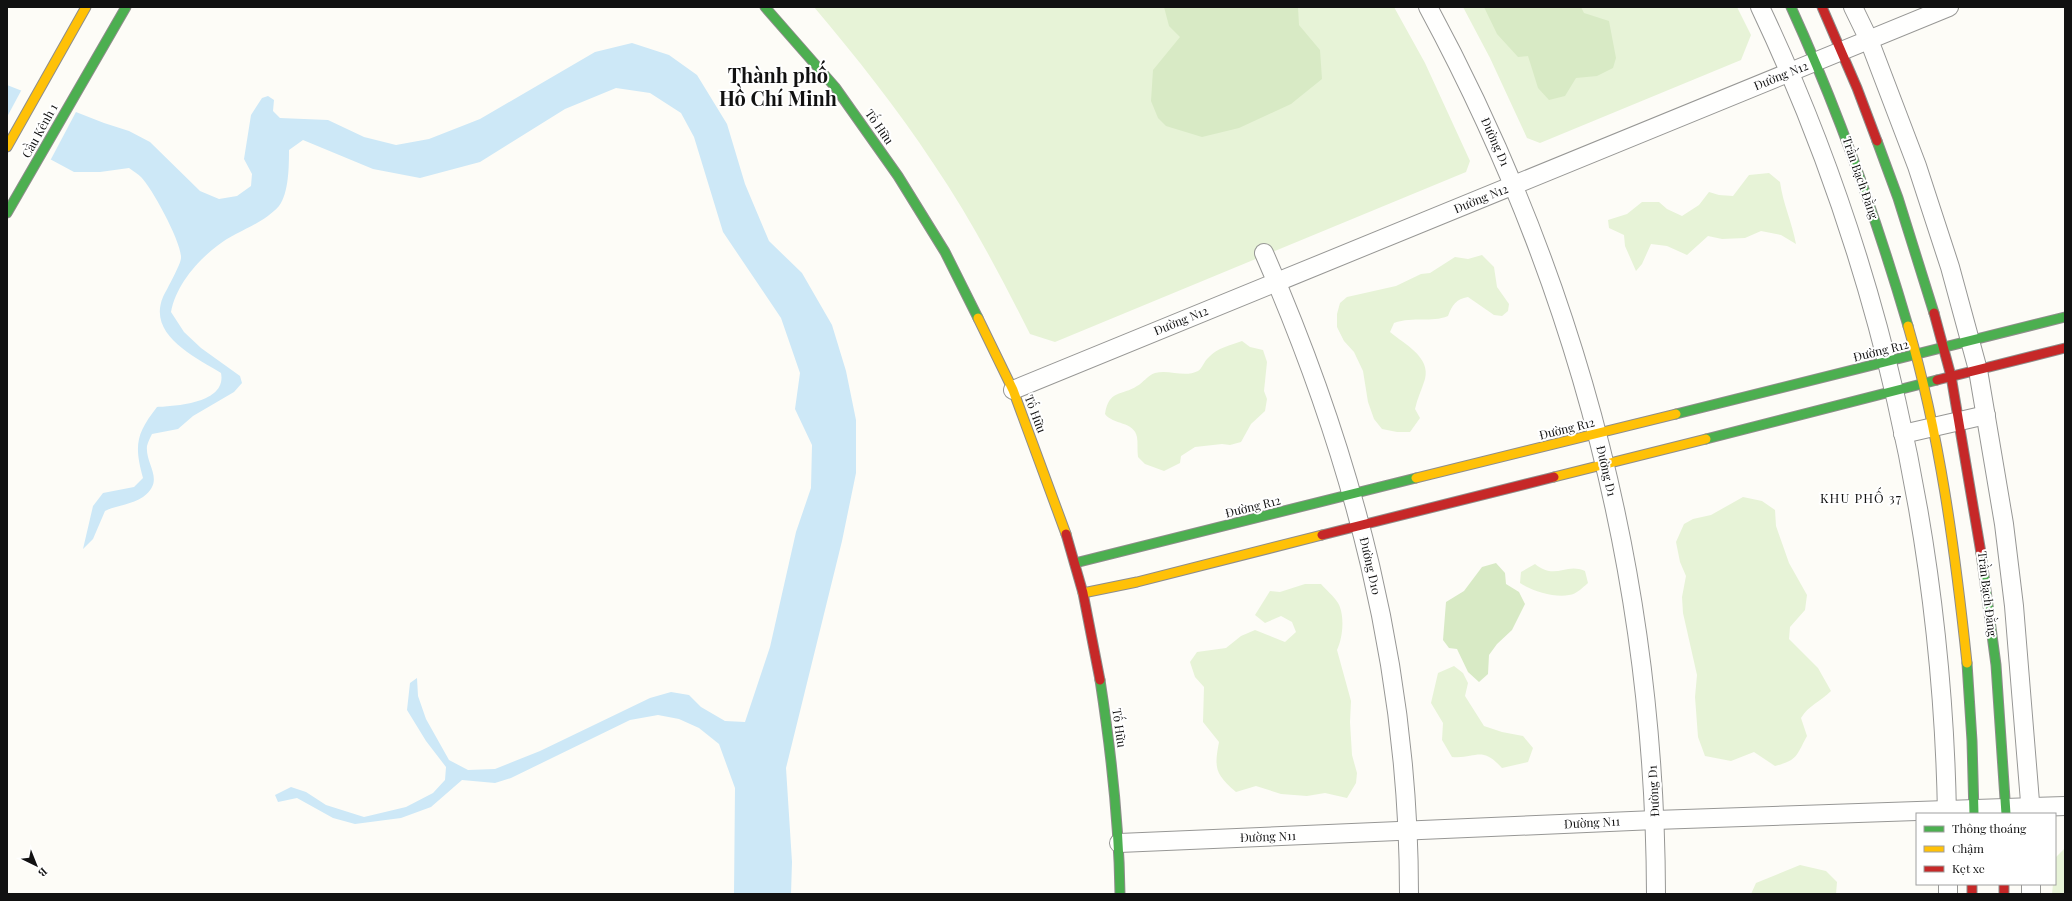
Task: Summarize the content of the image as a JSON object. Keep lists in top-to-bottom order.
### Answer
{
  "streets": {
    "main road": [
      "Tố Hữu",
      "Cầu Kênh 1",
      "Trần Bạch Đằng",
      "Đường R12"
    ],
    "street": [
      "Đường N12",
      "Đường D1",
      "Đường D10",
      "Đường N11"
    ]
  },
  "crossings": [
    ["Đường N12", "Tố Hữu"],
    ["Đường N12", "Đường D1"],
    ["Đường N12", "Trần Bạch Đằng"],
    ["Đường N12", "Đường D10"],
    ["Tố Hữu", "Đường R12"],
    ["Tố Hữu", "Đường N11"],
    ["Đường D1", "Đường R12"],
    ["Đường D1", "Đường N11"],
    ["Trần Bạch Đằng", "Đường R12"],
    ["Trần Bạch Đằng", "Đường N11"],
    ["Đường R12", "Đường D10"],
    ["Đường D10", "Đường N11"]
  ],
  "districts": ["Thành phố Hồ Chí Minh", "KHU PHỐ 37"],
  "legend": ["Thông thoáng", "Chậm", "Kẹt xe"],
  "north": "bottom right"
}
